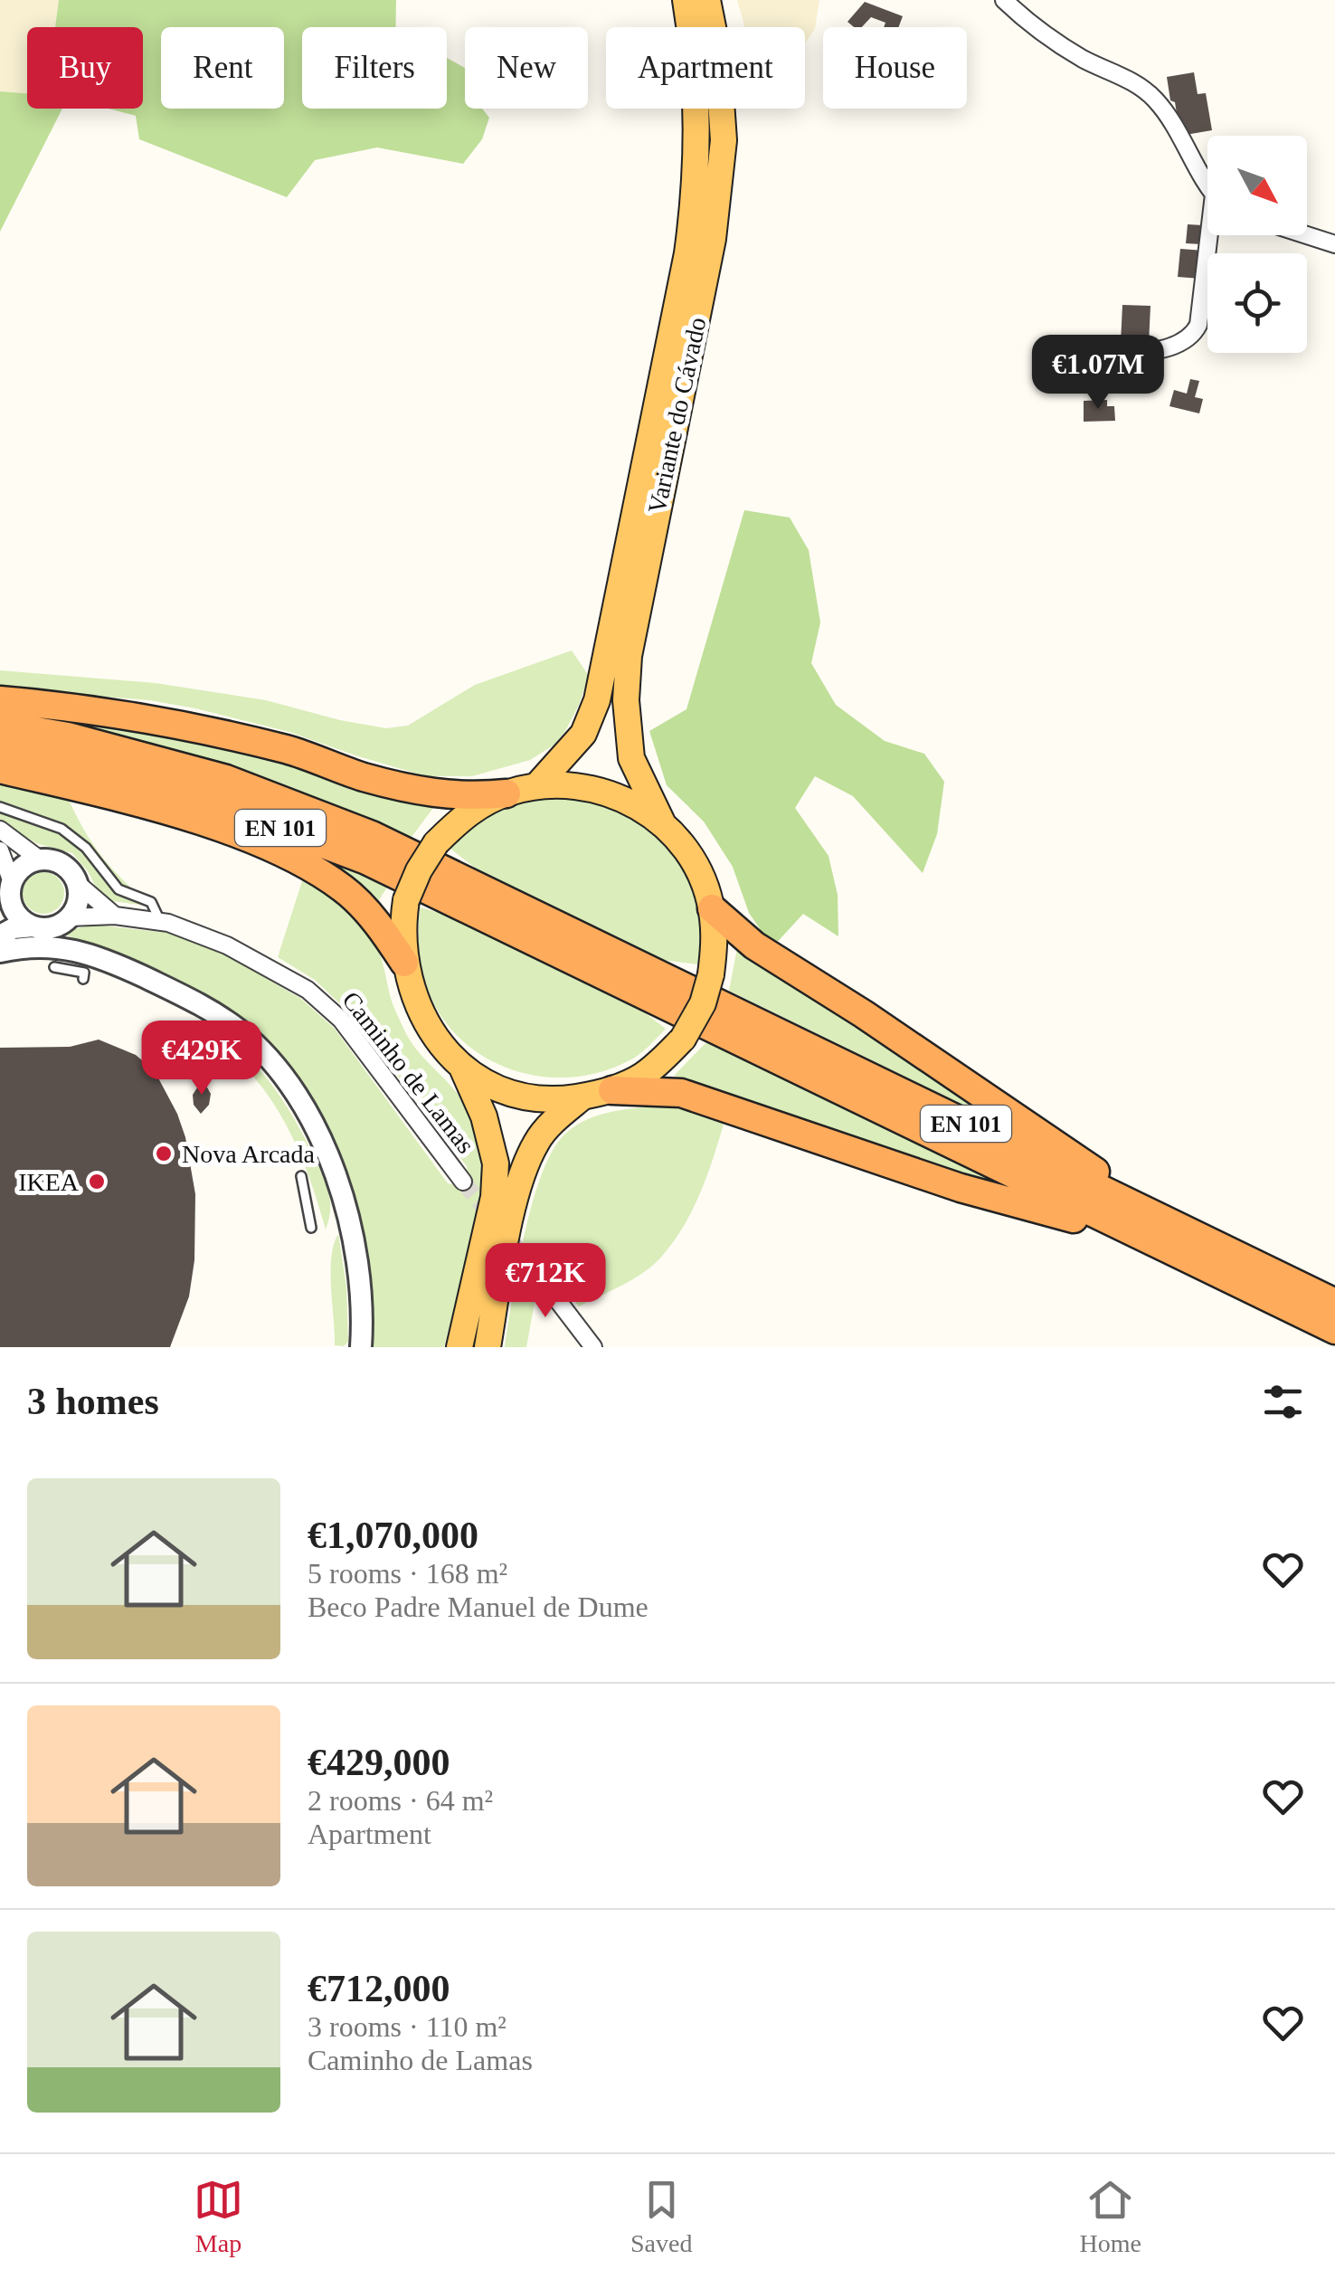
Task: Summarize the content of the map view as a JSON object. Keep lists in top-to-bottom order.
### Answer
{
  "streets": {
    "highway": ["EN 101"],
    "main road": ["Variante do Cávado"],
    "street": ["Caminho de Lamas"]
  },
  "places": ["Nova Arcada", "IKEA"],
  "north": "bottom right",
  "page": {
    "chip": [
      "Buy",
      "Rent",
      "Filters",
      "New",
      "Apartment",
      "House"
    ],
    "price": ["€1.07M", "€429K", "€712K"],
    "heading": "3 homes",
    "list": [
      {
        "name": "€1,070,000",
        "note": "5 rooms · 168 m² · Beco Padre Manuel de Dume"
      },
      {
        "name": "€429,000",
        "note": "2 rooms · 64 m² · Apartment"
      },
      {
        "name": "€712,000",
        "note": "3 rooms · 110 m² · Caminho de Lamas"
      }
    ],
    "tabs": ["Map", "Saved", "Home"]
  }
}
